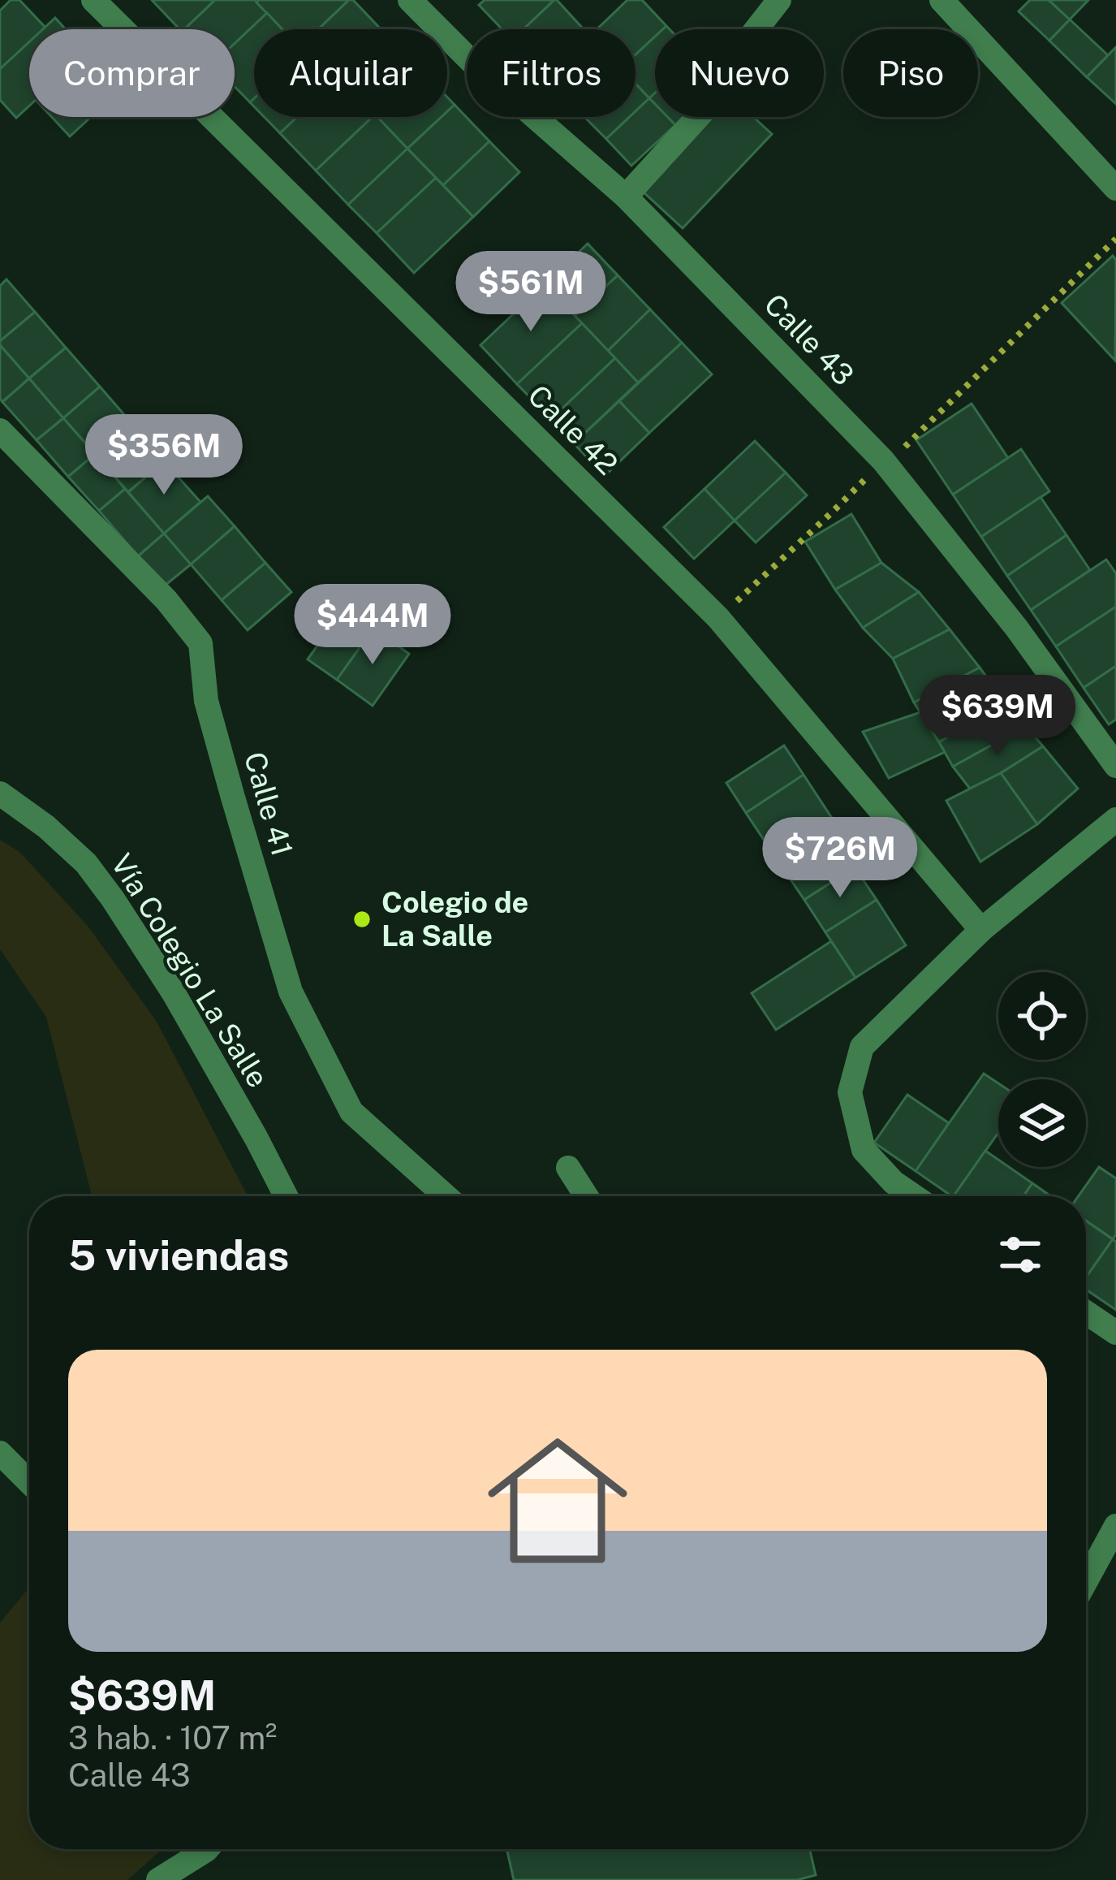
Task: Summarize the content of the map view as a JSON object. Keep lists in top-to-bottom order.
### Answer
{
  "streets": {
    "street": [
      "Calle 43",
      "Calle 42",
      "Calle 41",
      "Vía Colegio La Salle"
    ]
  },
  "places": ["Colegio de La Salle"],
  "page": {
    "chip": [
      "Comprar",
      "Alquilar",
      "Filtros",
      "Nuevo",
      "Piso"
    ],
    "price": [
      "$561M",
      "$356M",
      "$444M",
      "$639M",
      "$726M"
    ],
    "heading": "5 viviendas",
    "list": [
      {
        "name": "$639M",
        "note": "3 hab. · 107 m² · Calle 43"
      }
    ]
  }
}
